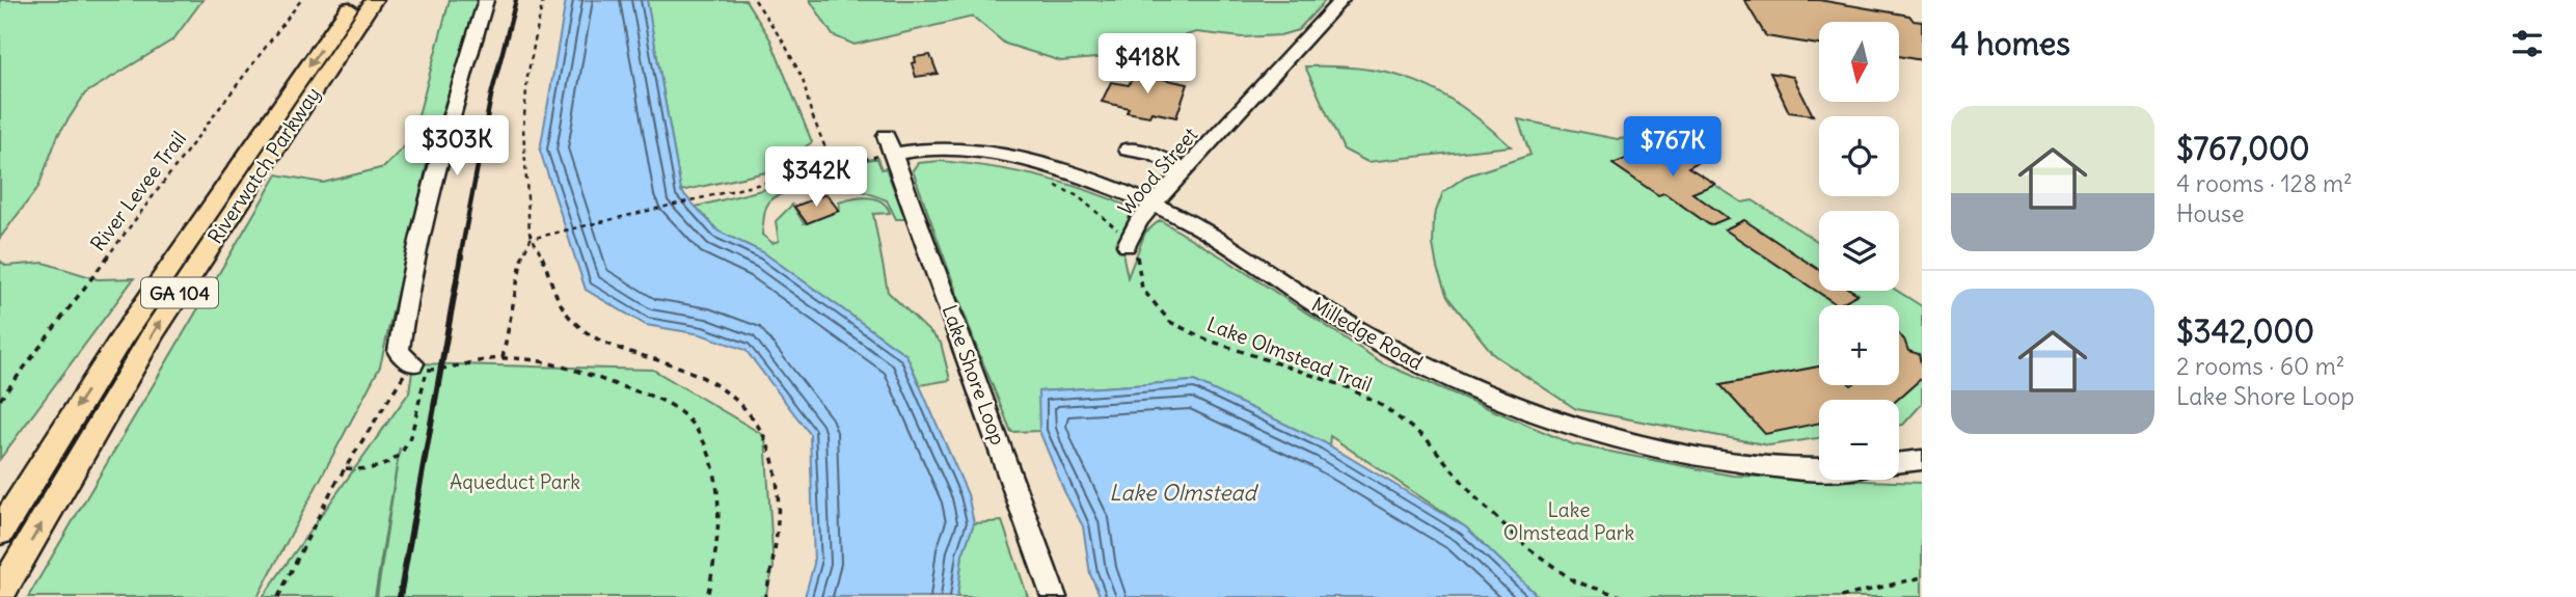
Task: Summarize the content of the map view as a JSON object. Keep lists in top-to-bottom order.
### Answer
{
  "streets": {
    "main road": ["Riverwatch Parkway", "GA 104"],
    "street": ["Wood Street", "Milledge Road", "Lake Shore Loop"],
    "path": ["River Levee Trail", "Lake Olmstead Trail"]
  },
  "crossings": [
    ["Wood Street", "Milledge Road"],
    ["Wood Street", "Lake Olmstead Trail"],
    ["Milledge Road", "Lake Shore Loop"]
  ],
  "water": ["Lake Olmstead"],
  "parks": ["Aqueduct Park", "Lake Olmstead Park"],
  "north": "bottom",
  "page": {
    "heading": "4 homes",
    "map_buttons": ["+", "−"],
    "price": [
      "$418K",
      "$303K",
      "$767K",
      "$342K"
    ],
    "list": [
      {
        "name": "$767,000",
        "note": "4 rooms · 128 m² · House"
      },
      {
        "name": "$342,000",
        "note": "2 rooms · 60 m² · Lake Shore Loop"
      }
    ]
  }
}
